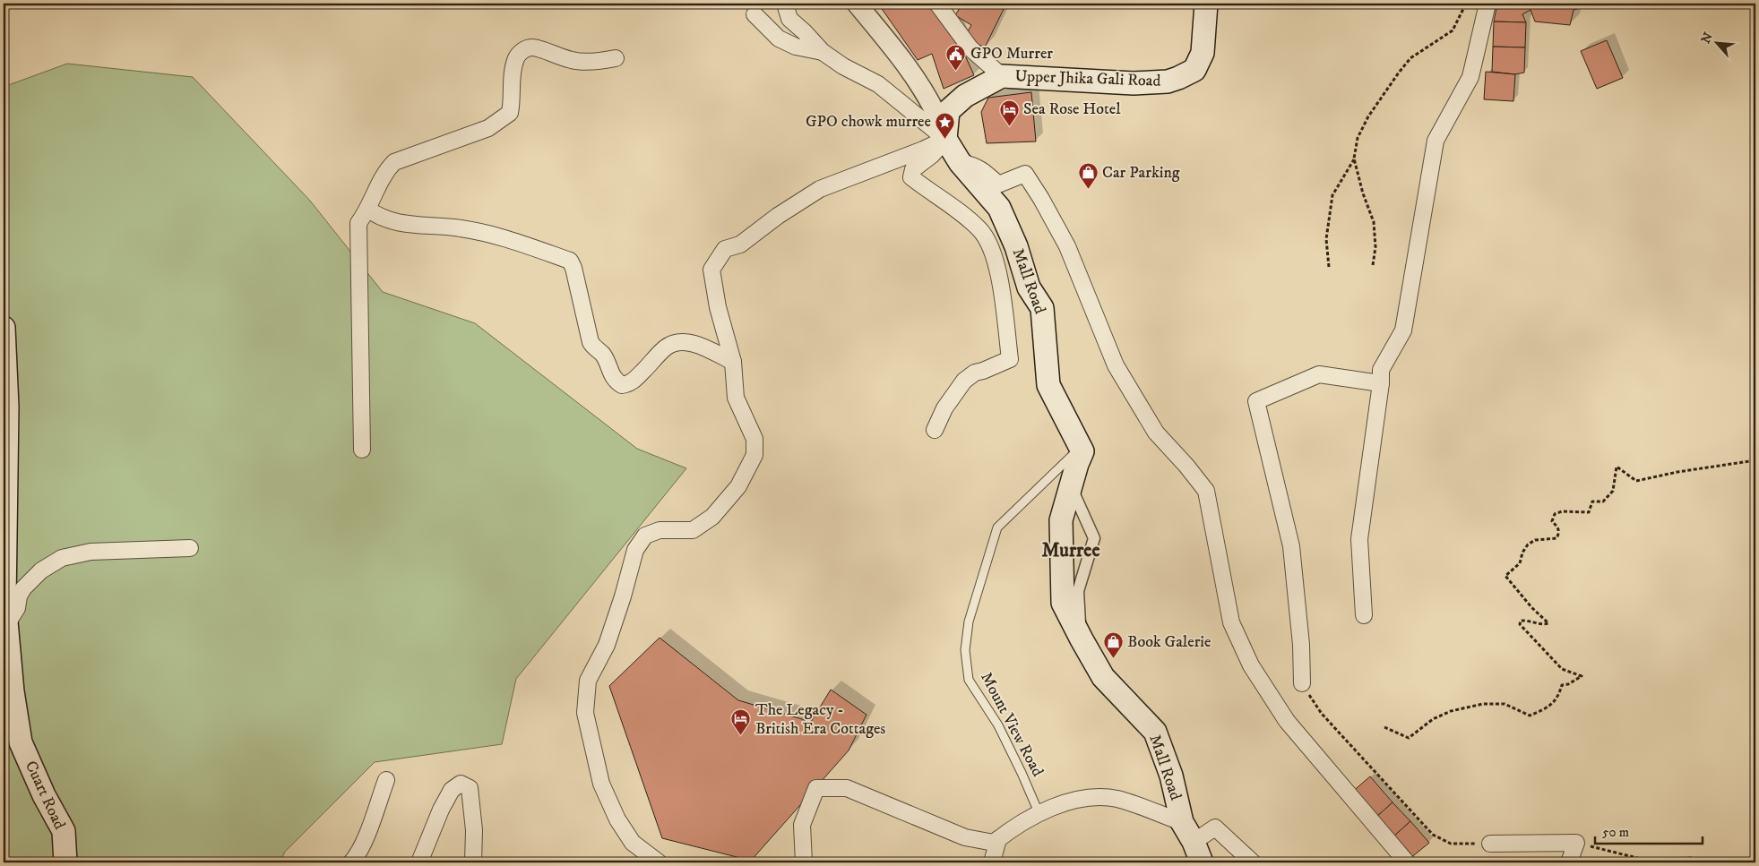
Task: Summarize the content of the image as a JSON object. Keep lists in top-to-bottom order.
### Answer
{
  "streets": {
    "main road": ["Upper Jhika Gali Road", "Mall Road", "Cuart Road"],
    "lane": ["Mount View Road"]
  },
  "crossings": [
    ["Upper Jhika Gali Road", "Mall Road"],
    ["Mall Road", "Mount View Road"]
  ],
  "districts": ["Murree"],
  "places": {
    "public building": ["GPO Murrer"],
    "hotel": ["Sea Rose Hotel", "The Legacy - British Era Cottages"],
    "place": ["GPO chowk murree"],
    "shop": ["Car Parking", "Book Galerie"]
  },
  "scale_bar": "50 m",
  "north": "top left"
}
